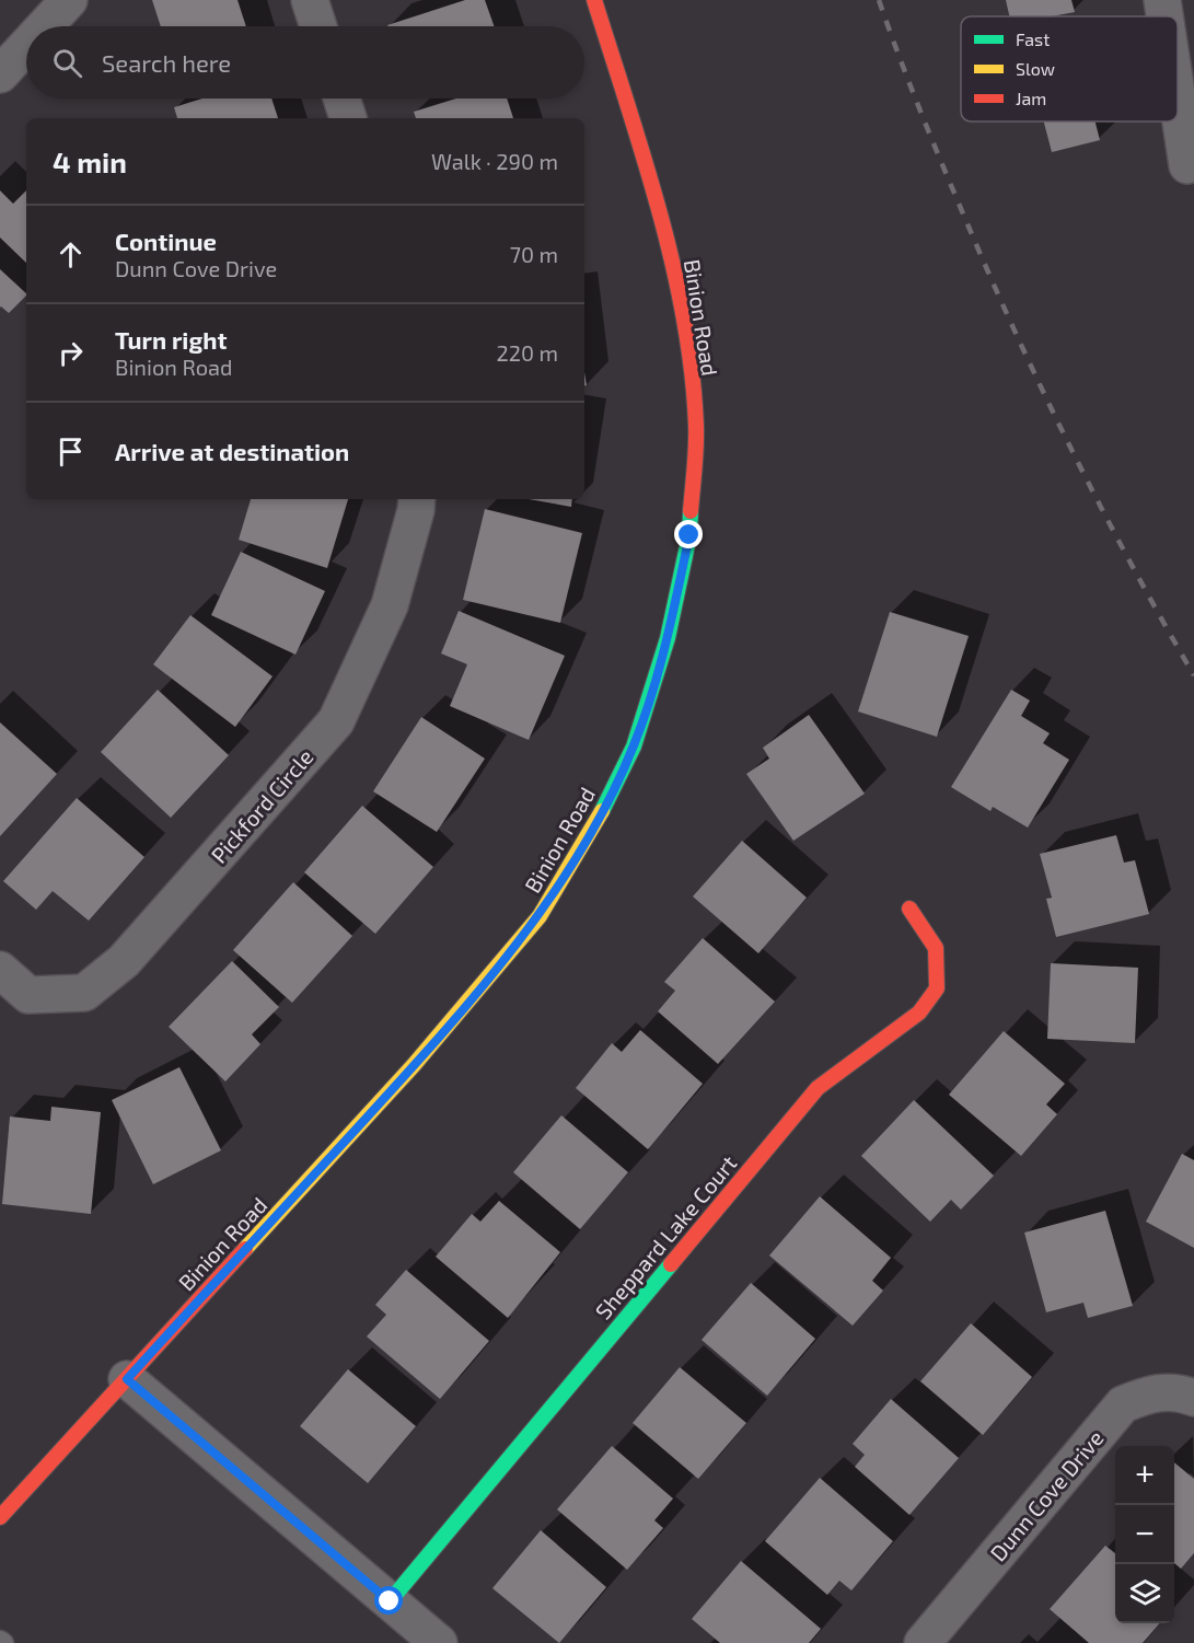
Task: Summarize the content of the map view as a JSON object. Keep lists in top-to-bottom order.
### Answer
{
  "streets": {
    "main road": ["Binion Road", "Sheppard Lake Court"],
    "street": ["Pickford Circle", "Dunn Cove Drive"]
  },
  "legend": ["Fast", "Slow", "Jam"],
  "page": {
    "search": "Search here",
    "heading": ["4 min", "Walk · 290 m"],
    "list": [
      ["Continue", "Dunn Cove Drive", "70 m"],
      ["Turn right", "Binion Road", "220 m"],
      "Arrive at destination"
    ],
    "map_buttons": ["+", "−"]
  }
}
